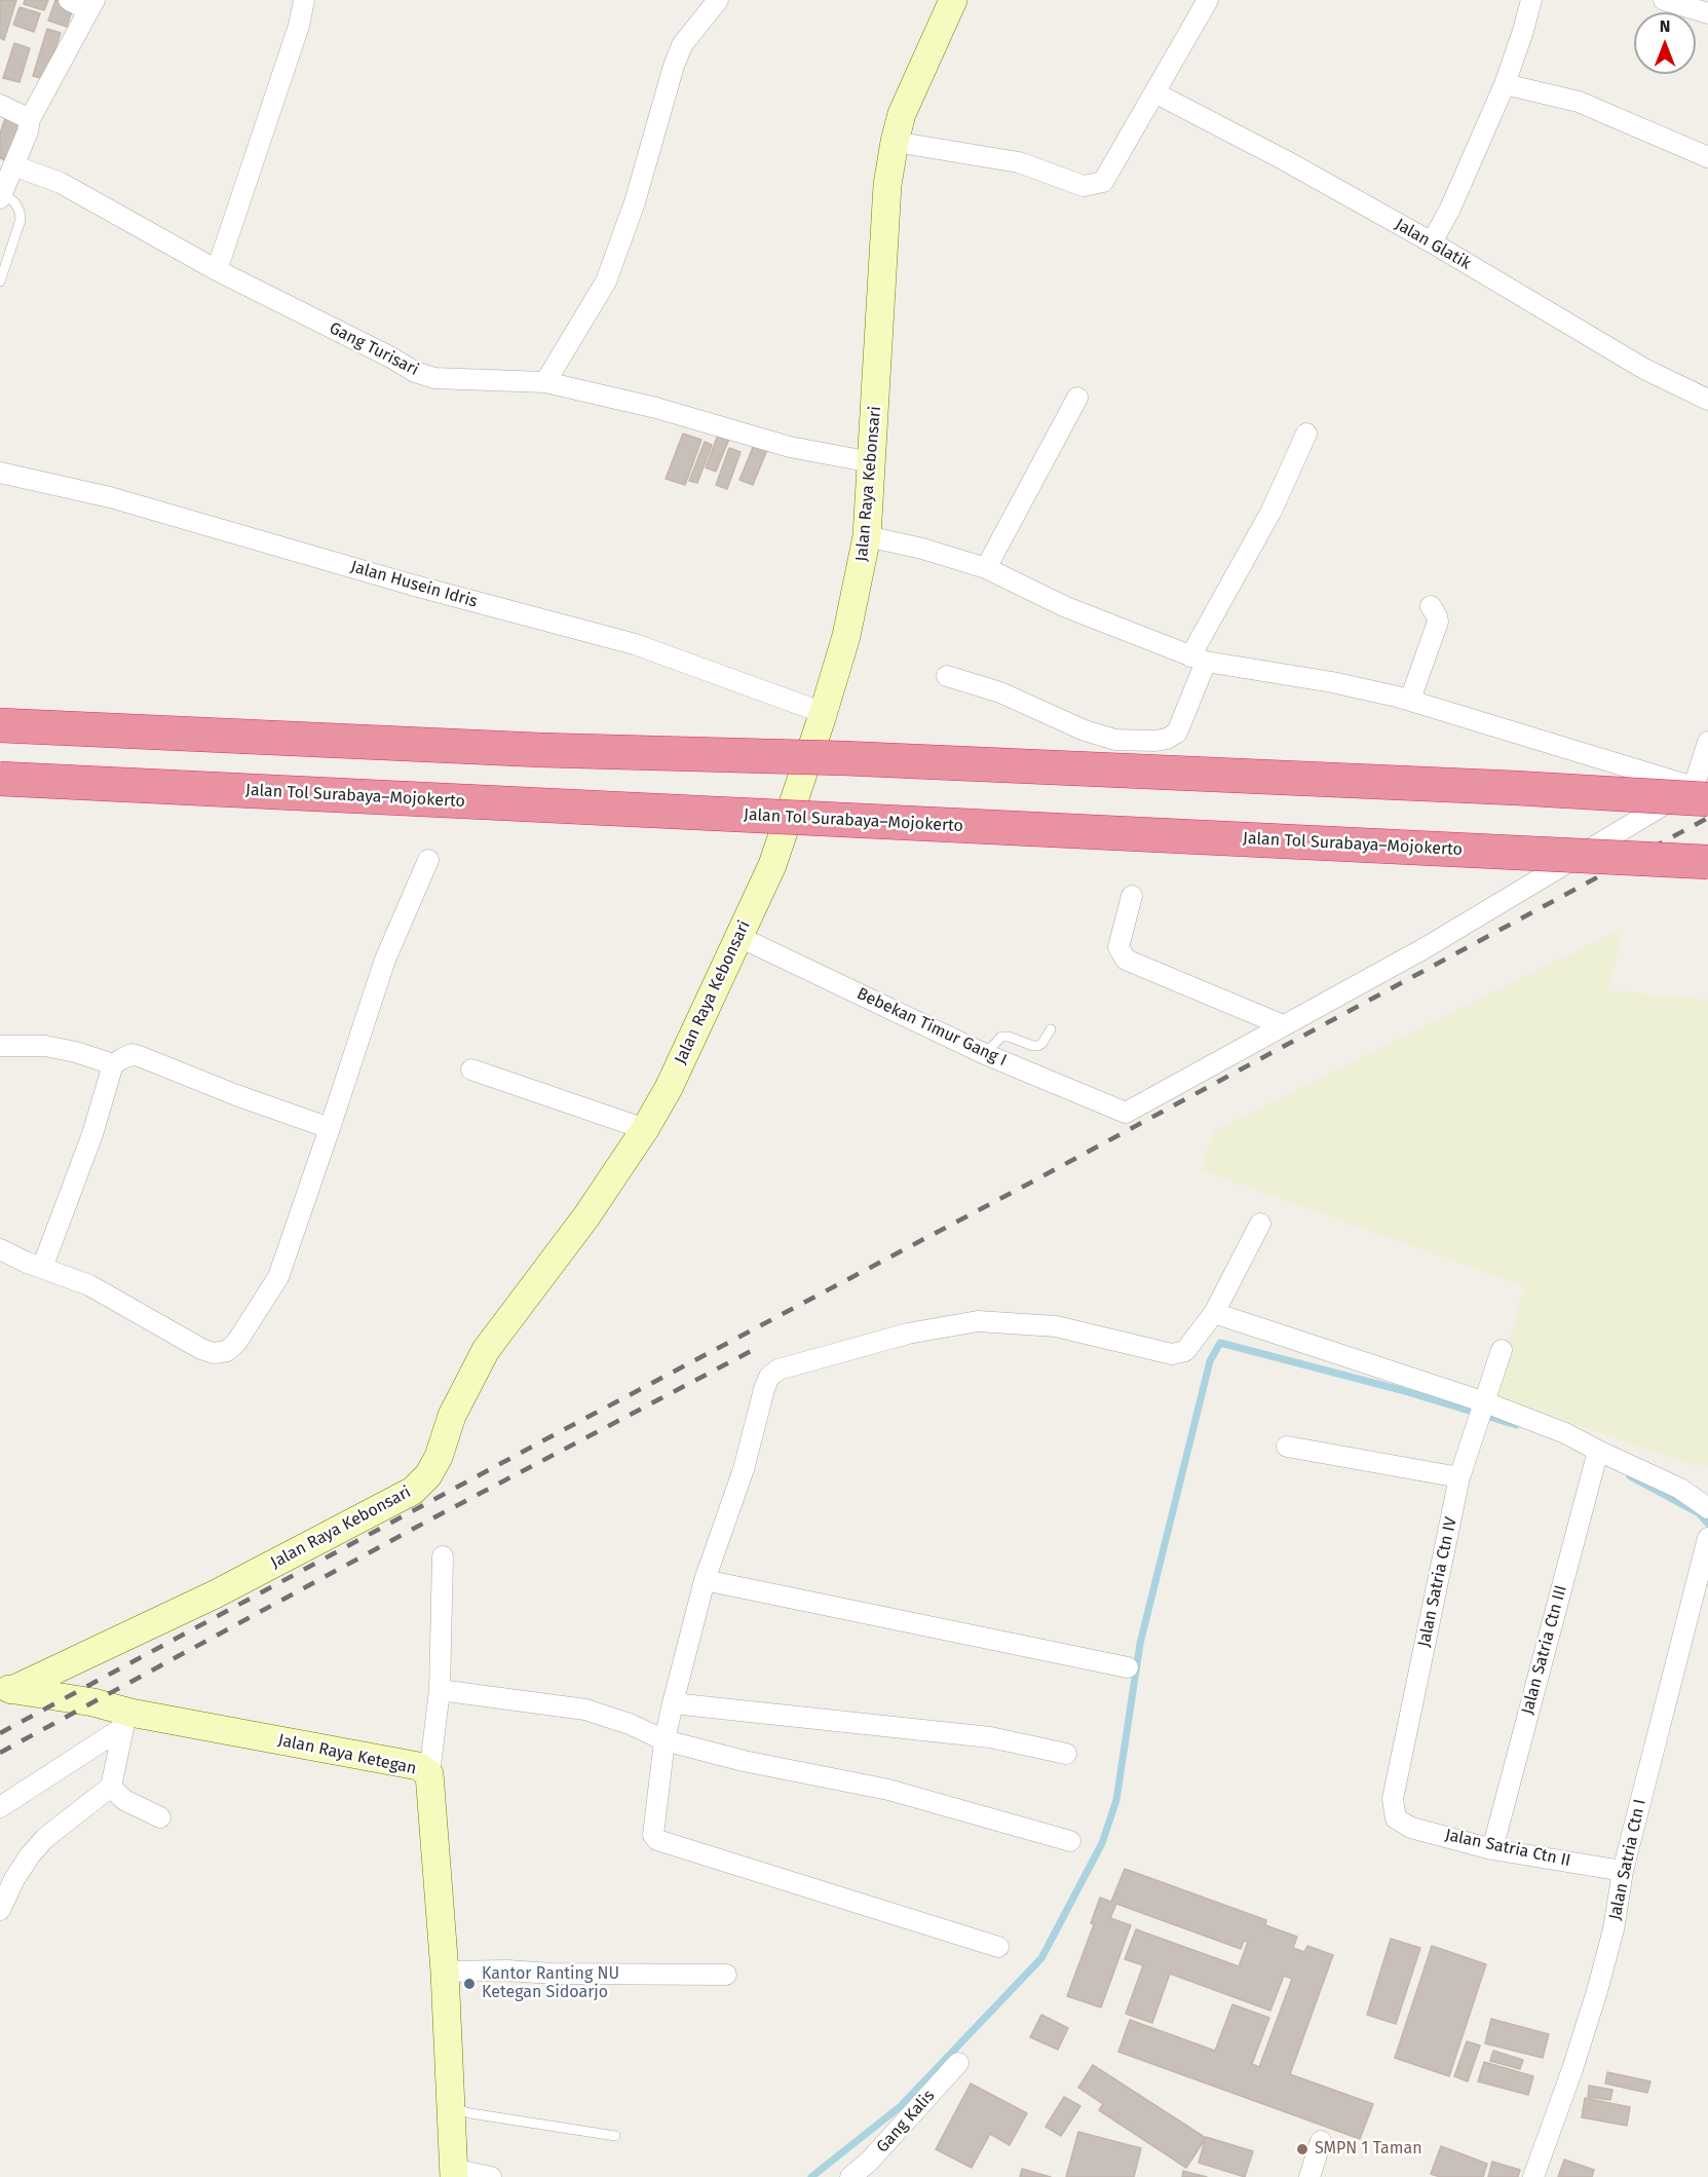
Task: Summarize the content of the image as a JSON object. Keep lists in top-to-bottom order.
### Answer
{
  "streets": {
    "highway": ["Jalan Tol Surabaya–Mojokerto"],
    "main road": ["Jalan Raya Kebonsari", "Jalan Raya Ketegan"],
    "street": [
      "Jalan Glatik",
      "Gang Turisari",
      "Jalan Husein Idris",
      "Bebekan Timur Gang I",
      "Jalan Satria Ctn IV",
      "Jalan Satria Ctn III",
      "Jalan Satria Ctn II",
      "Jalan Satria Ctn I",
      "Gang Kalis"
    ]
  },
  "crossings": [
    ["Gang Turisari", "Jalan Raya Kebonsari"],
    ["Jalan Raya Kebonsari", "Jalan Husein Idris"],
    ["Jalan Raya Kebonsari", "Bebekan Timur Gang I"],
    ["Jalan Raya Kebonsari", "Jalan Raya Ketegan"],
    ["Jalan Satria Ctn IV", "Jalan Satria Ctn II"],
    ["Jalan Satria Ctn III", "Jalan Satria Ctn II"],
    ["Jalan Satria Ctn II", "Jalan Satria Ctn I"]
  ],
  "places": ["Kantor Ranting NU Ketegan Sidoarjo", "SMPN 1 Taman"],
  "north": "top"
}
